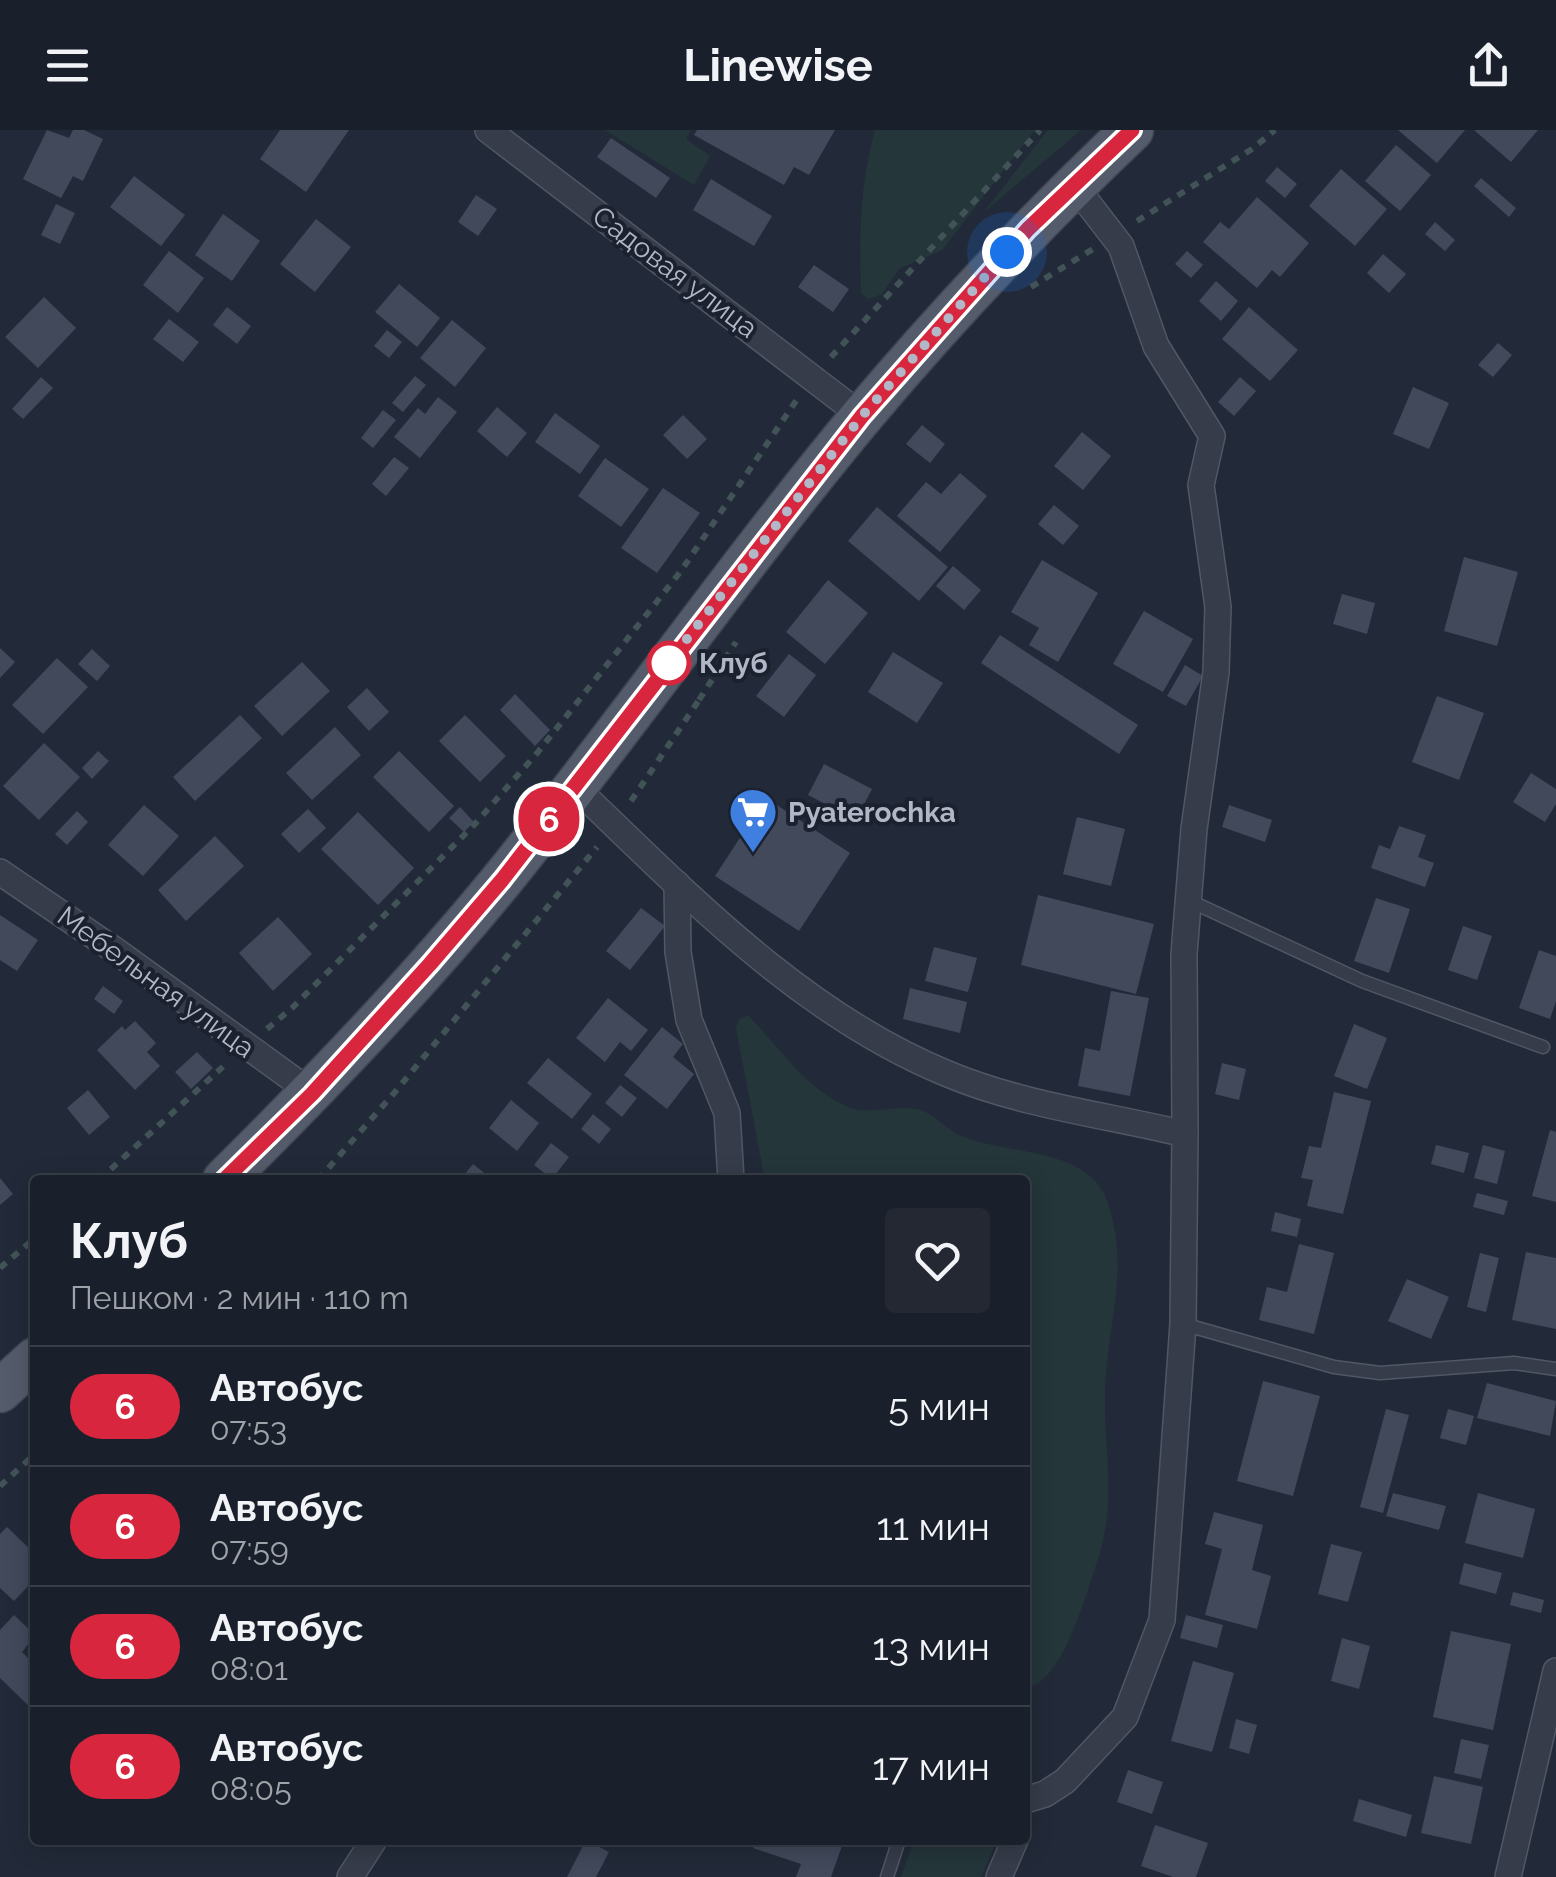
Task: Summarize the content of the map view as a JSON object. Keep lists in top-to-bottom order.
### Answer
{
  "streets": {
    "street": ["Садовая улица", "Мебельная улица"]
  },
  "places": {
    "other": ["Клуб"],
    "supermarket": ["Pyaterochka"]
  },
  "lines": ["bus line 6"],
  "page": {
    "header": "Linewise",
    "on_map": "6",
    "heading": ["Клуб", "Пешком · 2 мин · 110 m"],
    "list": [
      {
        "mark": "6",
        "name": "Автобус",
        "note": "07:53",
        "value": "5 мин"
      },
      {
        "mark": "6",
        "name": "Автобус",
        "note": "07:59",
        "value": "11 мин"
      },
      {
        "mark": "6",
        "name": "Автобус",
        "note": "08:01",
        "value": "13 мин"
      },
      {
        "mark": "6",
        "name": "Автобус",
        "note": "08:05",
        "value": "17 мин"
      }
    ]
  }
}
